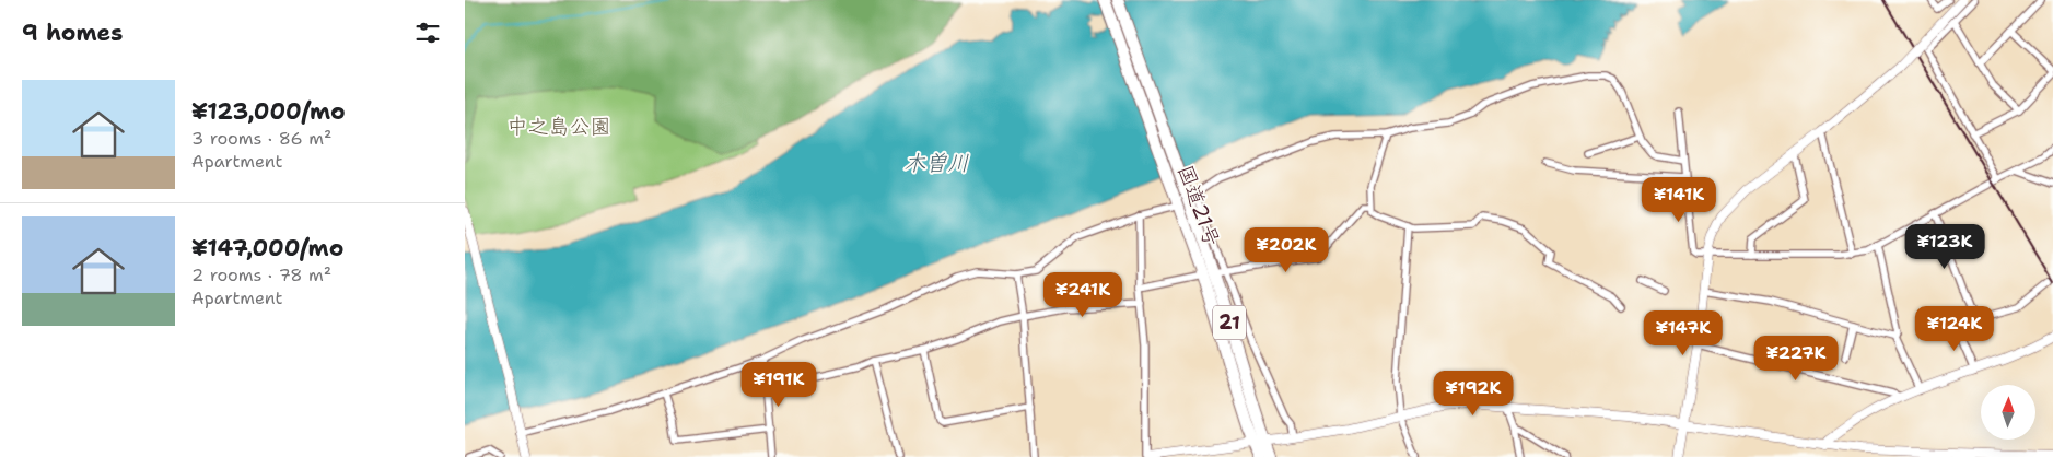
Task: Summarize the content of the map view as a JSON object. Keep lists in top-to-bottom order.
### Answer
{
  "streets": {
    "highway": ["国道21号", "21"]
  },
  "water": ["木曽川"],
  "parks": ["中之島公園"],
  "north": "top",
  "page": {
    "heading": "9 homes",
    "list": [
      {
        "name": "¥123,000/mo",
        "note": "3 rooms · 86 m² · Apartment"
      },
      {
        "name": "¥147,000/mo",
        "note": "2 rooms · 78 m² · Apartment"
      }
    ],
    "price": [
      "¥141K",
      "¥123K",
      "¥202K",
      "¥241K",
      "¥124K",
      "¥147K",
      "¥227K",
      "¥191K",
      "¥192K"
    ]
  }
}
